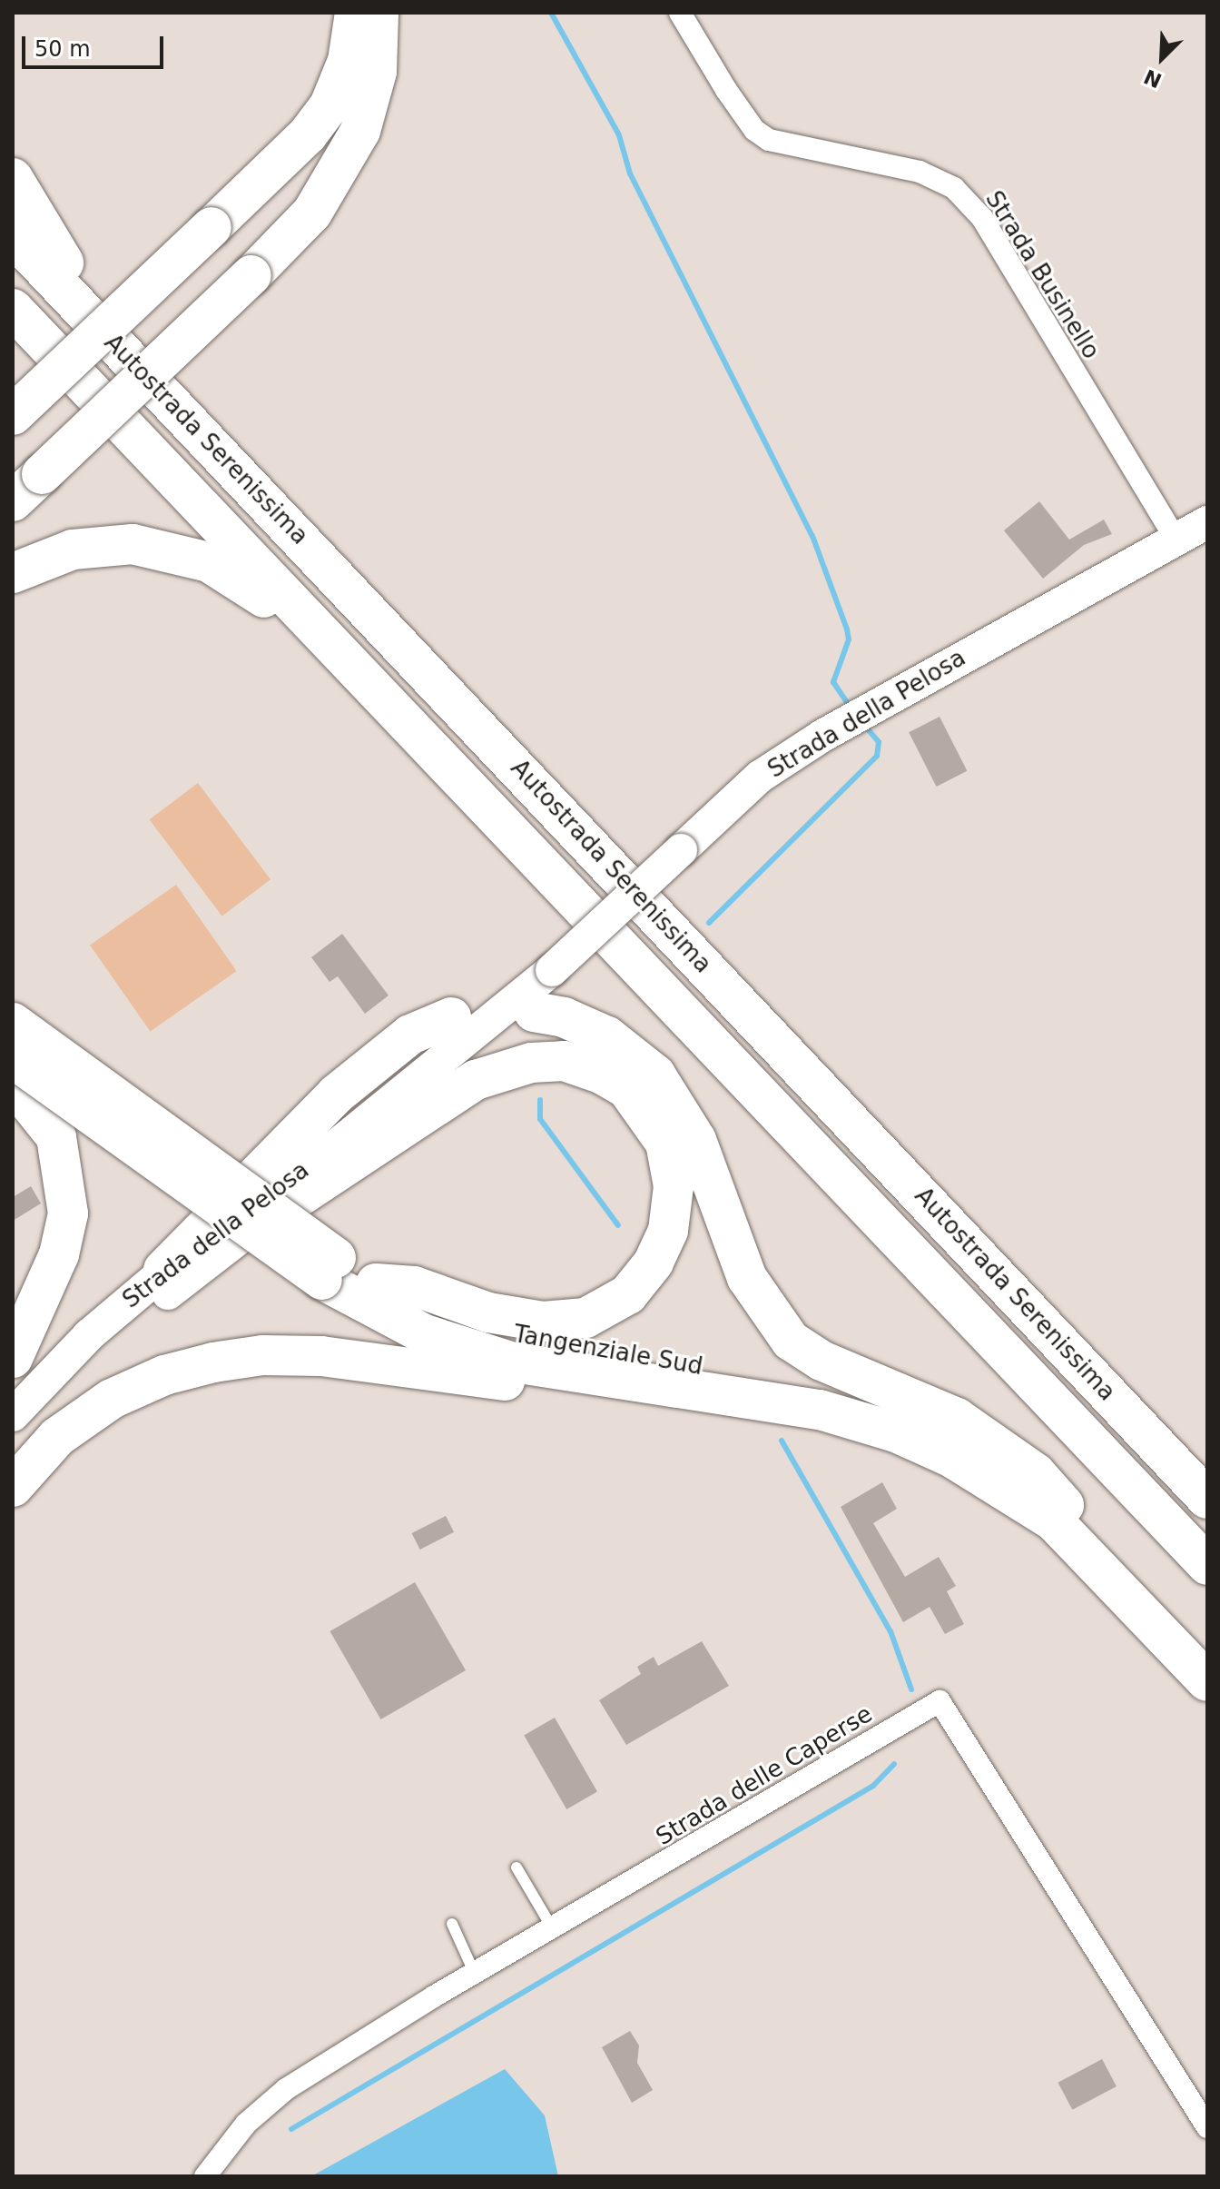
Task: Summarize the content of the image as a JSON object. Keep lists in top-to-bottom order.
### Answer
{
  "streets": {
    "highway": ["Autostrada Serenissima", "Tangenziale Sud"],
    "street": ["Strada Businello", "Strada della Pelosa", "Strada delle Caperse"]
  },
  "crossings": [
    ["Strada Businello", "Strada della Pelosa"]
  ],
  "scale_bar": "50 m",
  "north": "bottom left"
}
